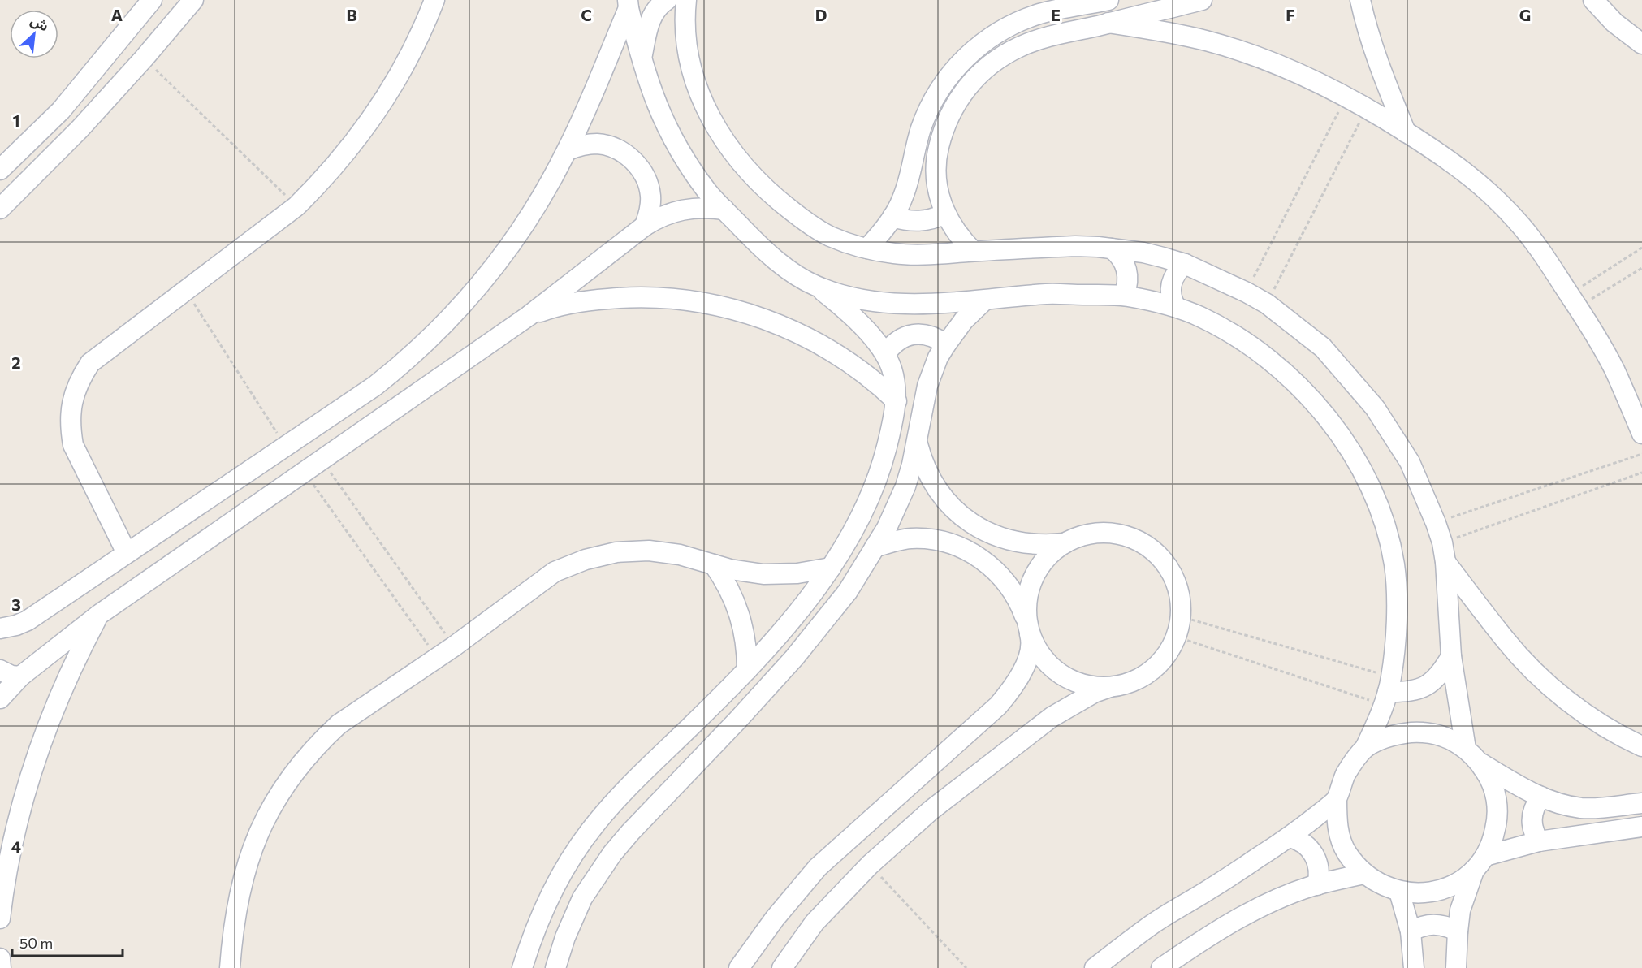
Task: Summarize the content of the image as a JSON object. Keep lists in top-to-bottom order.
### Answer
{
  "scale_bar": "50 m",
  "north": "top right",
  "grid": {
    "columns": [
      "A",
      "B",
      "C",
      "D",
      "E",
      "F",
      "G"
    ],
    "rows": [
      "1",
      "2",
      "3",
      "4"
    ]
  }
}
